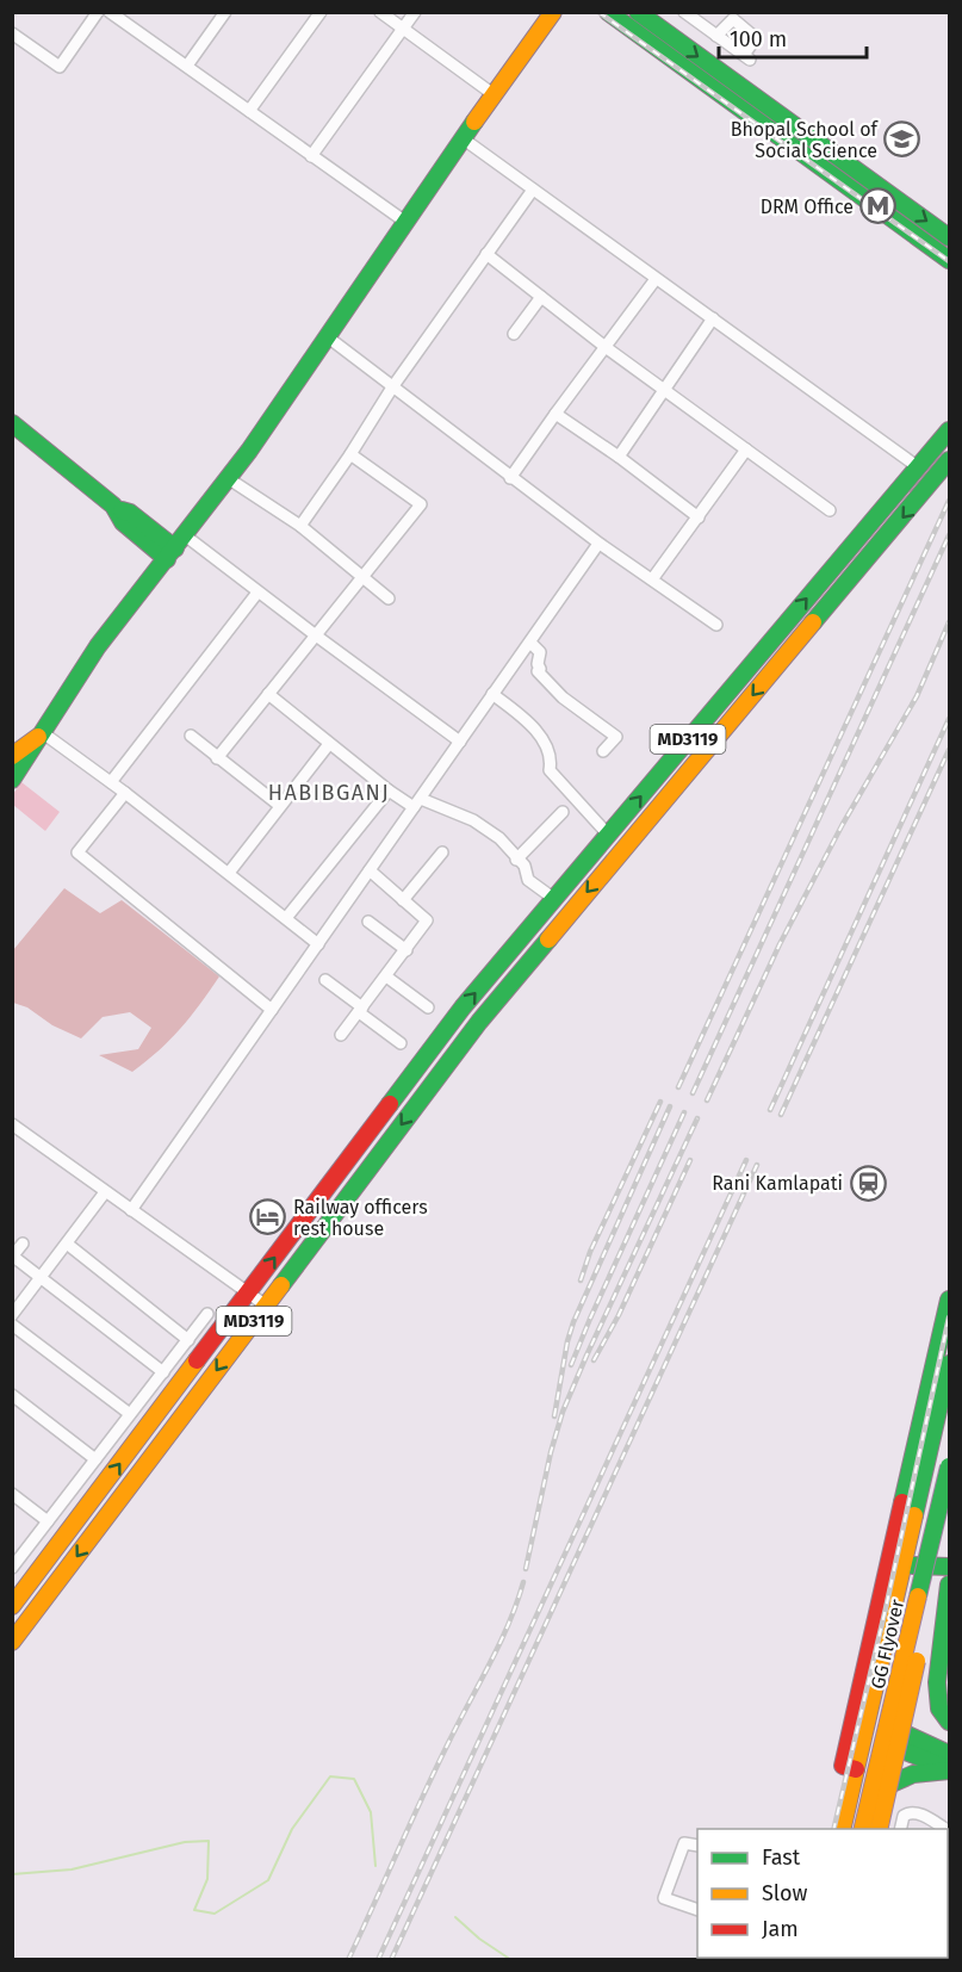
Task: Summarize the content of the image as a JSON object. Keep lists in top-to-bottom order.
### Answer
{
  "streets": {
    "main road": ["MD3119", "GG Flyover"]
  },
  "districts": ["HABIBGANJ"],
  "places": {
    "school or university": ["Bhopal School of Social Science"],
    "metro station": ["DRM Office"],
    "station": ["Rani Kamlapati"],
    "hotel": ["Railway officers rest house"]
  },
  "legend": ["Fast", "Slow", "Jam"],
  "scale_bar": "100 m"
}
